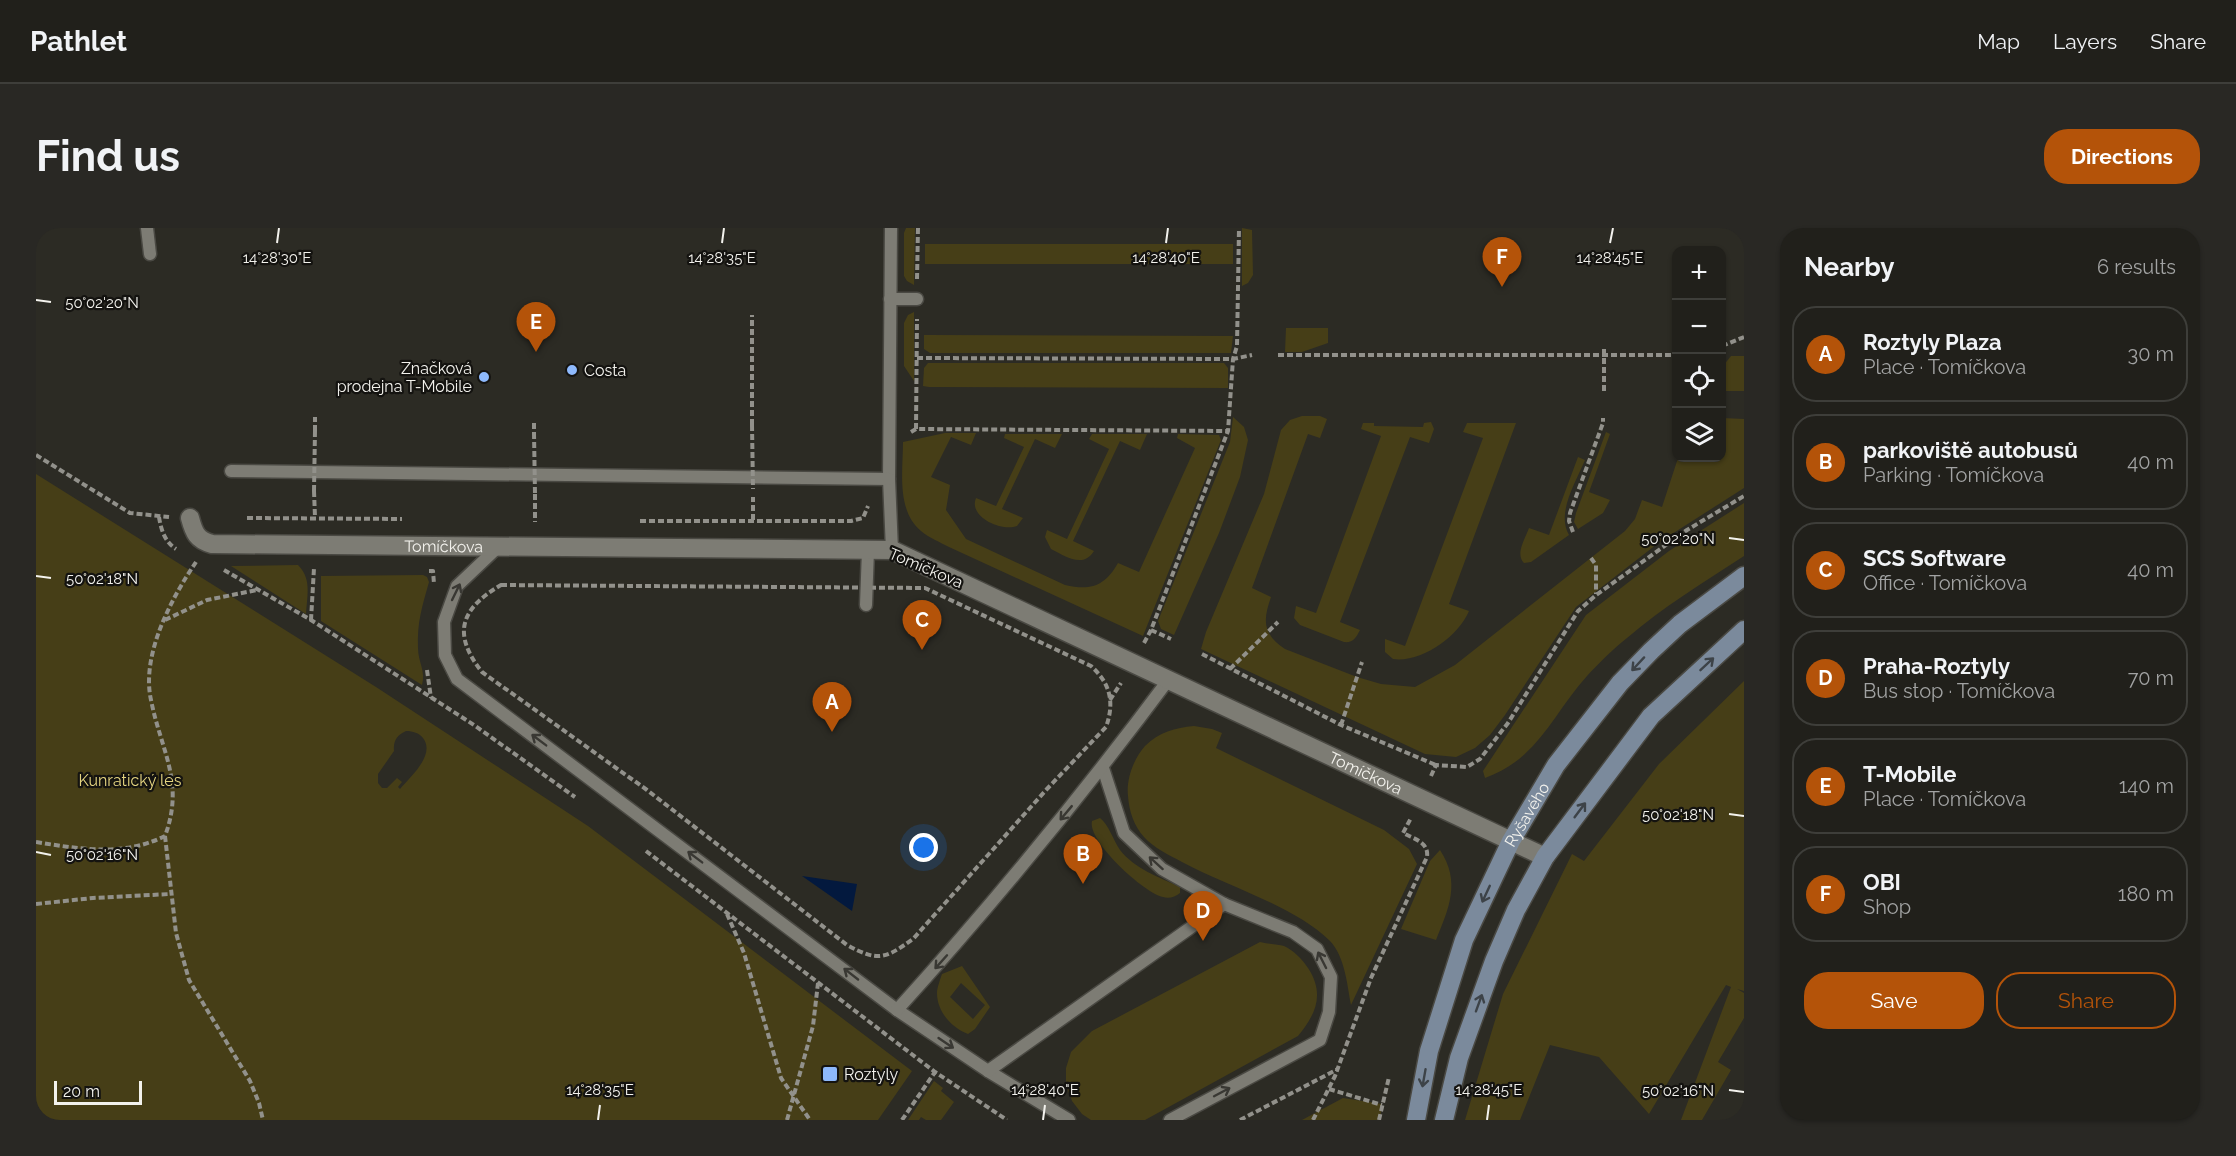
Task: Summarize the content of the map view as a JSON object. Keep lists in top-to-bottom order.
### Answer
{
  "streets": {
    "main road": ["Ryšavého"],
    "street": ["Tomíčkova"]
  },
  "crossings": [
    ["Tomíčkova", "Ryšavého"]
  ],
  "parks": ["Kunratický les"],
  "places": {
    "other": ["Costa", "Značková prodejna T-Mobile"],
    "transit": ["Roztyly"]
  },
  "scale_bar": "20 m",
  "page": {
    "header": "Pathlet",
    "nav": ["Map", "Layers", "Share"],
    "buttons": [
      "Directions",
      ["Save", "Share"]
    ],
    "title": "Find us",
    "heading": ["Nearby", "6 results"],
    "pins": [
      "F",
      "E",
      "C",
      "A",
      "B",
      "D"
    ],
    "map_buttons": ["+", "−"],
    "list": [
      {
        "mark": "A",
        "name": "Roztyly Plaza",
        "note": "Place · Tomíčkova",
        "value": "30 m"
      },
      {
        "mark": "B",
        "name": "parkoviště autobusů",
        "note": "Parking · Tomíčkova",
        "value": "40 m"
      },
      {
        "mark": "C",
        "name": "SCS Software",
        "note": "Office · Tomíčkova",
        "value": "40 m"
      },
      {
        "mark": "D",
        "name": "Praha-Roztyly",
        "note": "Bus stop · Tomíčkova",
        "value": "70 m"
      },
      {
        "mark": "E",
        "name": "T-Mobile",
        "note": "Place · Tomíčkova",
        "value": "140 m"
      },
      {
        "mark": "F",
        "name": "OBI",
        "note": "Shop",
        "value": "180 m"
      }
    ],
    "scale": "20 m"
  },
  "coordinates": [
    "14°28'30\"E",
    "14°28'35\"E",
    "14°28'40\"E",
    "14°28'45\"E",
    "50°02'20\"N",
    "50°02'18\"N",
    "50°02'16\"N"
  ]
}
